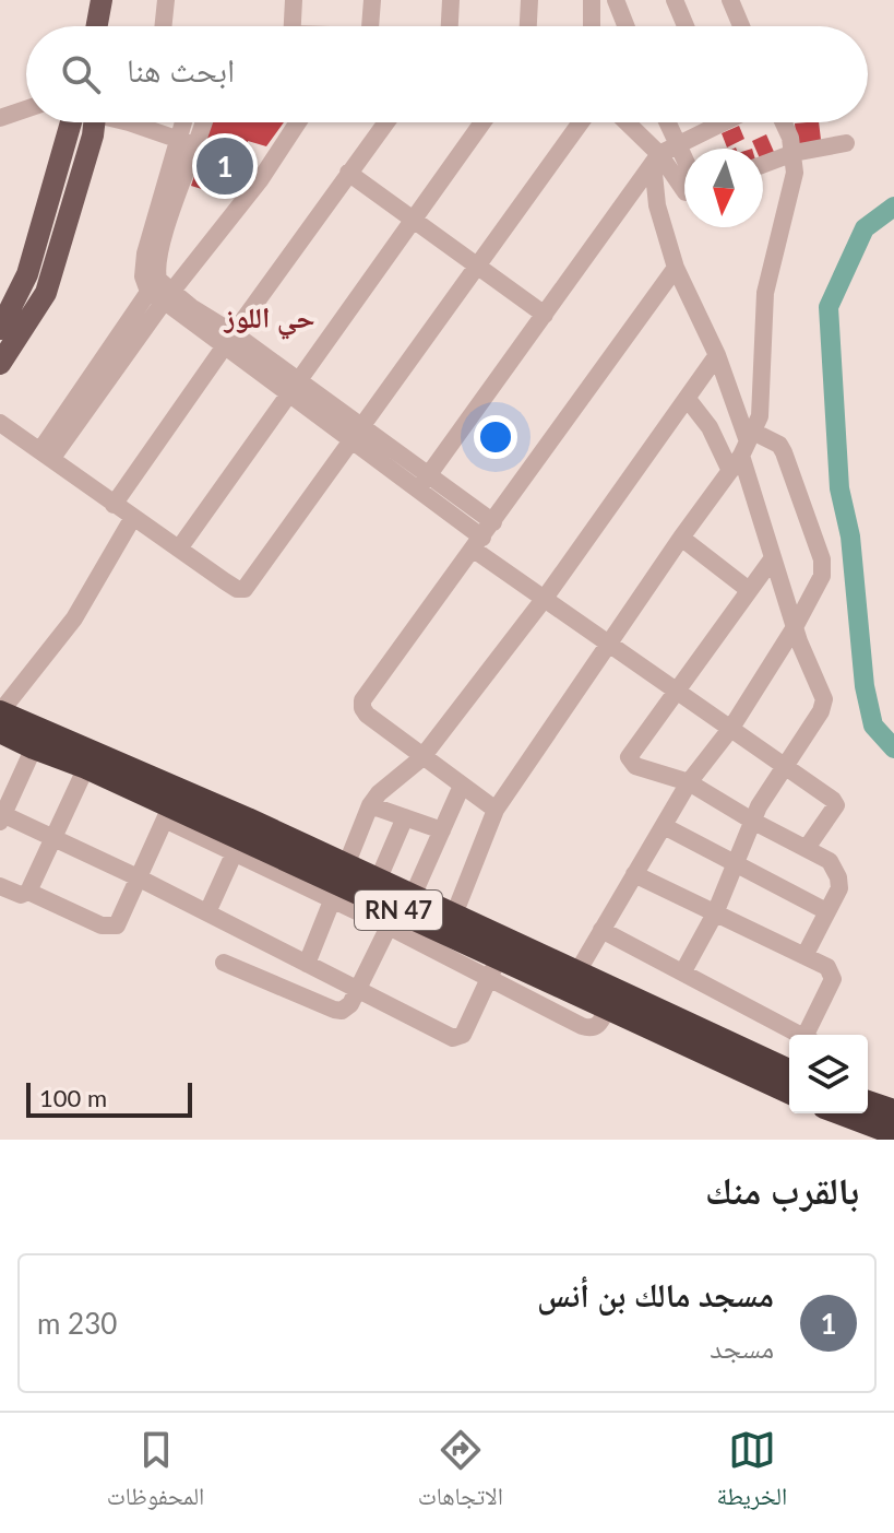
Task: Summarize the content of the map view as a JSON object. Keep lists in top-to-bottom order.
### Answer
{
  "streets": {
    "highway": ["RN 47"]
  },
  "districts": ["حي اللوز"],
  "scale_bar": "100 m",
  "north": "bottom",
  "page": {
    "search": "ابحث هنا",
    "pins": "1",
    "scale": "100 m",
    "heading": "بالقرب منك",
    "list": [
      {
        "mark": "1",
        "name": "مسجد مالك بن أنس",
        "note": "مسجد",
        "value": "230 m"
      }
    ],
    "nav": ["الخريطة", "الاتجاهات", "المحفوظات"]
  }
}
